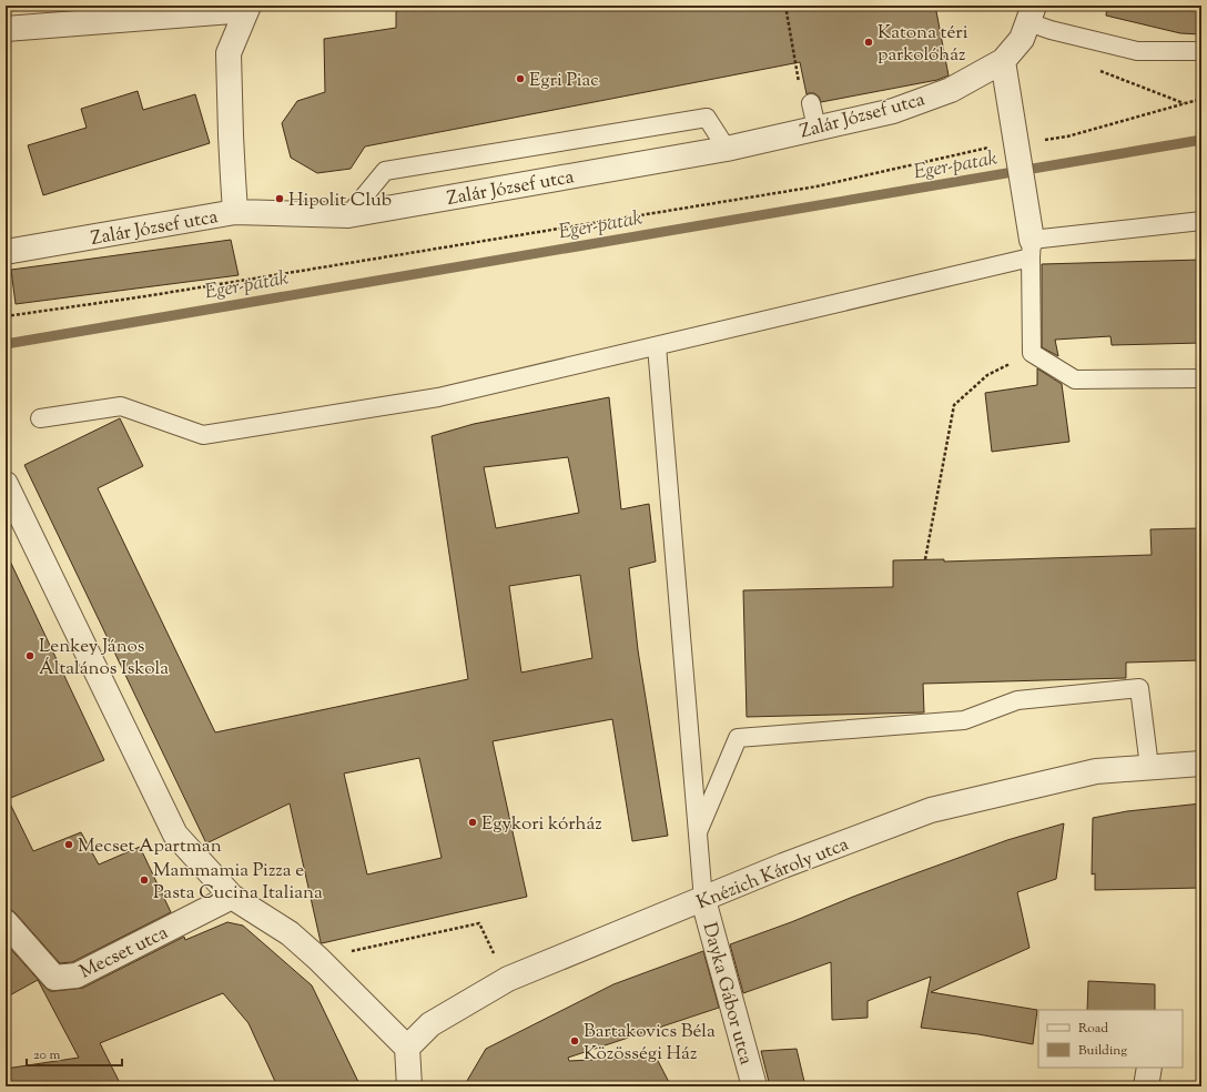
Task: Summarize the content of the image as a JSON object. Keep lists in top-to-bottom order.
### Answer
{
  "streets": {
    "street": [
      "Zalár József utca",
      "Knézich Károly utca",
      "Mecset utca",
      "Dayka Gábor utca"
    ]
  },
  "crossings": [
    ["Knézich Károly utca", "Dayka Gábor utca"]
  ],
  "water": ["Eger-patak"],
  "places": [
    "Katona téri parkolóház",
    "Egri Piac",
    "Hipolit Club",
    "Lenkey János Általános Iskola",
    "Egykori kórház",
    "Mecset Apartman",
    "Mammamia Pizza e Pasta Cucina Italiana",
    "Bartakovics Béla Közösségi Ház"
  ],
  "legend": ["Road", "Building"],
  "scale_bar": "20 m"
}
